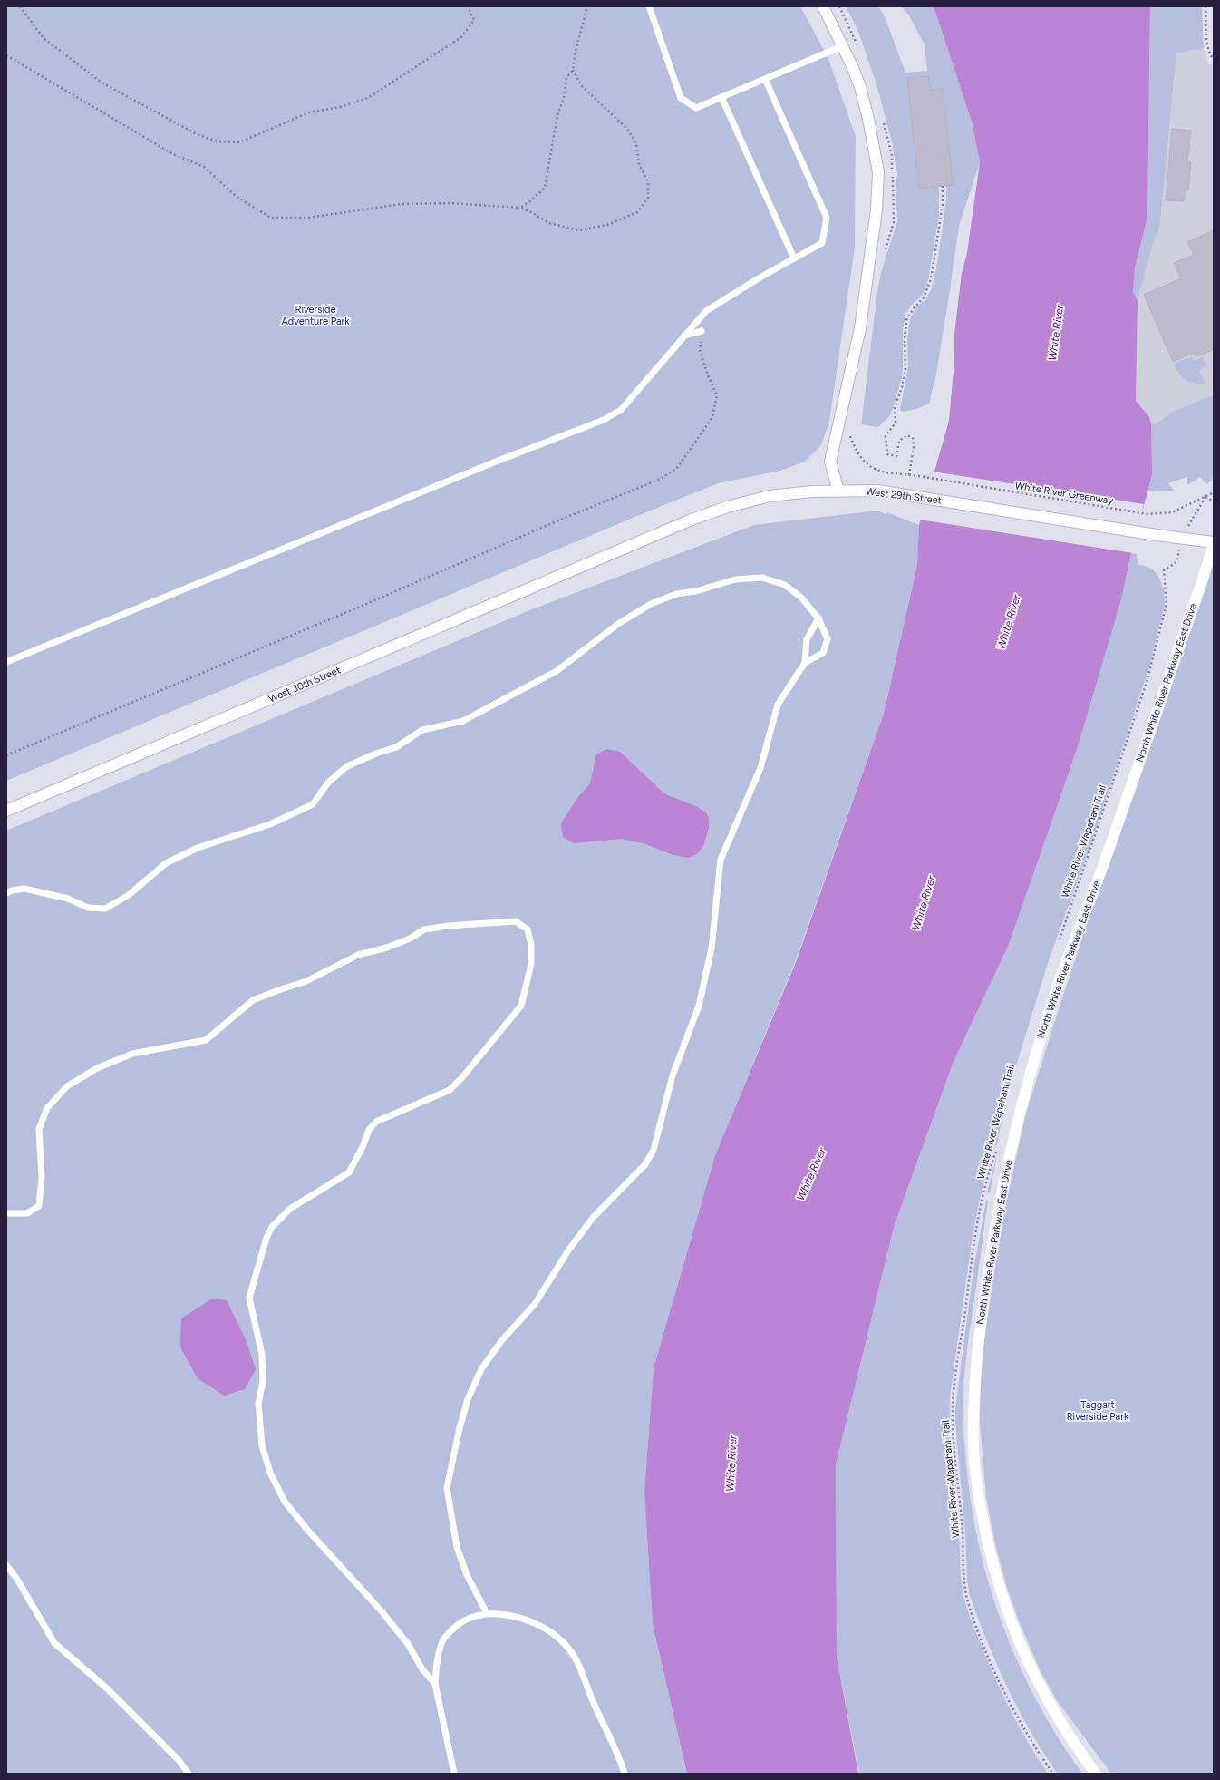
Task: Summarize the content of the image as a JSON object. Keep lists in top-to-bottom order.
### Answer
{
  "streets": {
    "street": ["West 29th Street", "North White River Parkway East Drive", "West 30th Street"],
    "path": ["White River Greenway", "White River Wapahani Trail"]
  },
  "crossings": [
    ["White River Greenway", "White River Wapahani Trail"],
    ["West 29th Street", "North White River Parkway East Drive"],
    ["West 29th Street", "West 30th Street"],
    ["West 29th Street", "White River Wapahani Trail"]
  ],
  "water": ["White River"],
  "parks": ["Riverside Adventure Park", "Taggart Riverside Park"]
}
